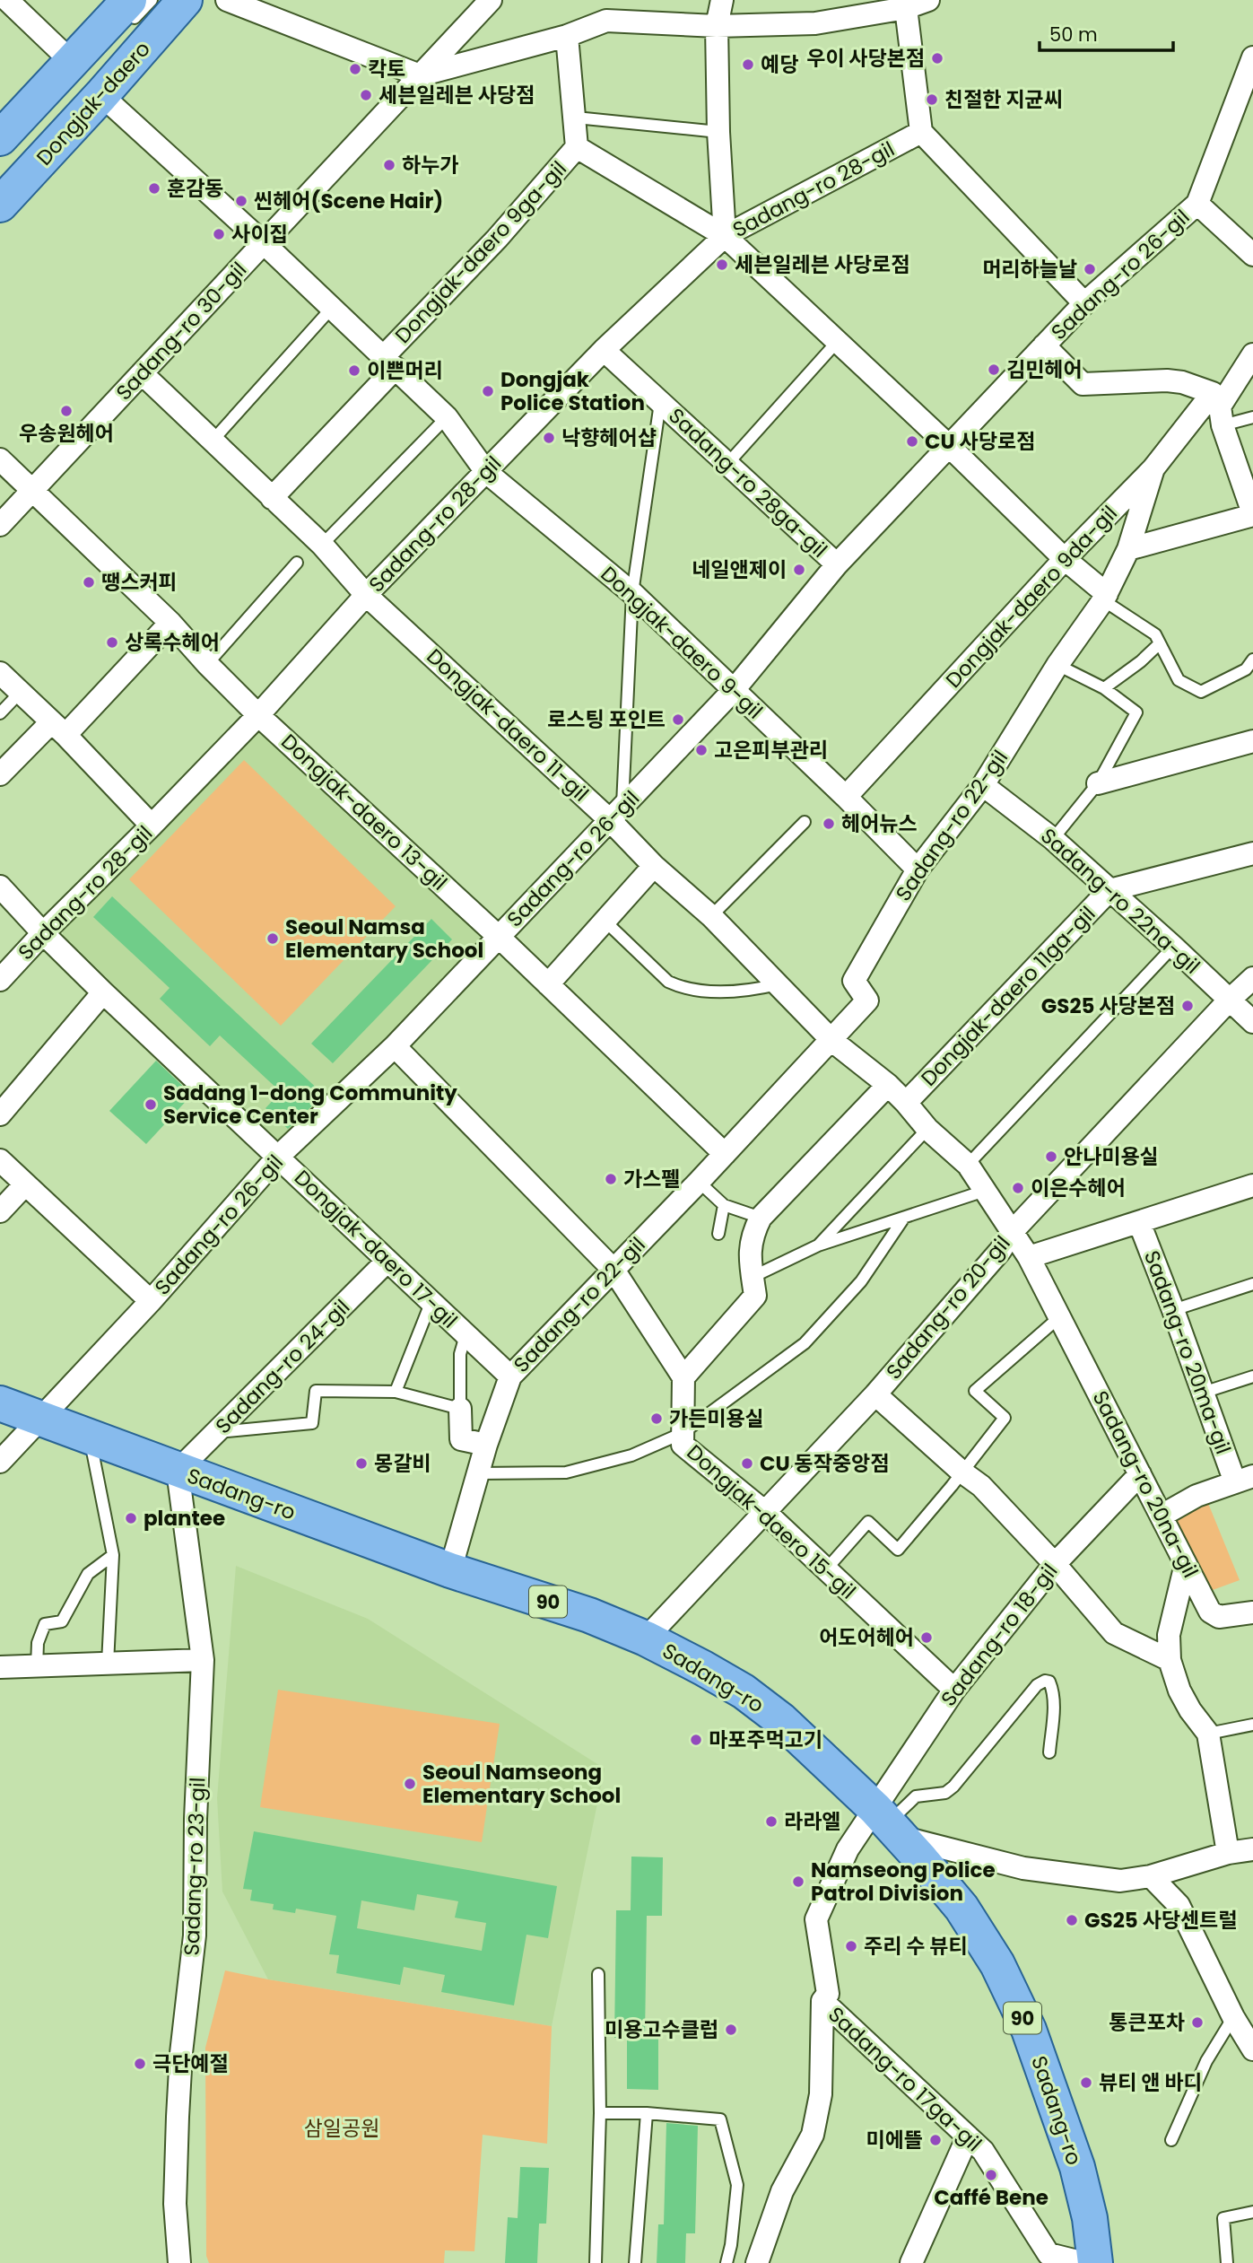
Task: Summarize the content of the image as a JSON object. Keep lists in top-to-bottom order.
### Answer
{
  "streets": {
    "main road": ["Dongjak-daero", "Sadang-ro", "90"],
    "street": [
      "Sadang-ro 28-gil",
      "Dongjak-daero 9ga-gil",
      "Sadang-ro 26-gil",
      "Sadang-ro 30-gil",
      "Sadang-ro 28ga-gil",
      "Dongjak-daero 9da-gil",
      "Dongjak-daero 9-gil",
      "Dongjak-daero 11-gil",
      "Dongjak-daero 13-gil",
      "Sadang-ro 22-gil",
      "Sadang-ro 22na-gil",
      "Dongjak-daero 11ga-gil",
      "Dongjak-daero 17-gil",
      "Sadang-ro 20-gil",
      "Sadang-ro 20ma-gil",
      "Sadang-ro 24-gil",
      "Sadang-ro 20na-gil",
      "Dongjak-daero 15-gil",
      "Sadang-ro 18-gil",
      "Sadang-ro 23-gil",
      "Sadang-ro 17ga-gil"
    ]
  },
  "crossings": [
    ["Dongjak-daero", "Dongjak-daero 9-gil"],
    ["Sadang-ro 28-gil", "Dongjak-daero 9ga-gil"],
    ["Sadang-ro 28-gil", "Sadang-ro 28ga-gil"],
    ["Sadang-ro 28-gil", "Dongjak-daero 9-gil"],
    ["Sadang-ro 28-gil", "Dongjak-daero 11-gil"],
    ["Sadang-ro 28-gil", "Dongjak-daero 13-gil"],
    ["Sadang-ro 28-gil", "Dongjak-daero 17-gil"],
    ["Dongjak-daero 9ga-gil", "Sadang-ro 26-gil"],
    ["Dongjak-daero 9ga-gil", "Dongjak-daero 9da-gil"],
    ["Dongjak-daero 9ga-gil", "Dongjak-daero 9-gil"],
    ["Dongjak-daero 9ga-gil", "Sadang-ro 22-gil"],
    ["Sadang-ro 26-gil", "Sadang-ro 28ga-gil"],
    ["Sadang-ro 26-gil", "Dongjak-daero 9da-gil"],
    ["Sadang-ro 26-gil", "Dongjak-daero 9-gil"],
    ["Sadang-ro 26-gil", "Dongjak-daero 11-gil"],
    ["Sadang-ro 26-gil", "Dongjak-daero 13-gil"],
    ["Sadang-ro 26-gil", "Dongjak-daero 17-gil"],
    ["Sadang-ro 26-gil", "Sadang-ro"],
    ["Sadang-ro 30-gil", "Dongjak-daero 9-gil"],
    ["Sadang-ro 30-gil", "Dongjak-daero 11-gil"],
    ["Sadang-ro 30-gil", "Dongjak-daero 13-gil"],
    ["Dongjak-daero 9da-gil", "Dongjak-daero 9-gil"],
    ["Dongjak-daero 9da-gil", "Sadang-ro 22-gil"],
    ["Dongjak-daero 9-gil", "Sadang-ro 22-gil"],
    ["Dongjak-daero 11-gil", "Sadang-ro 22-gil"],
    ["Dongjak-daero 11-gil", "Dongjak-daero 11ga-gil"],
    ["Dongjak-daero 11-gil", "Sadang-ro 20-gil"],
    ["Dongjak-daero 11-gil", "Sadang-ro 20na-gil"],
    ["Dongjak-daero 13-gil", "Sadang-ro 22-gil"],
    ["Sadang-ro 22-gil", "Sadang-ro 22na-gil"],
    ["Sadang-ro 22-gil", "Dongjak-daero 17-gil"],
    ["Sadang-ro 22-gil", "Sadang-ro"],
    ["Sadang-ro 22na-gil", "Dongjak-daero 11ga-gil"],
    ["Sadang-ro 22na-gil", "Sadang-ro 20-gil"],
    ["Dongjak-daero 17-gil", "Sadang-ro 24-gil"],
    ["Sadang-ro 20-gil", "Sadang-ro 20na-gil"],
    ["Sadang-ro 20-gil", "Sadang-ro"],
    ["Sadang-ro 20-gil", "Dongjak-daero 15-gil"],
    ["Sadang-ro 24-gil", "Sadang-ro"],
    ["Sadang-ro 24-gil", "Sadang-ro 23-gil"],
    ["Sadang-ro 20na-gil", "Sadang-ro 18-gil"],
    ["Sadang-ro", "Sadang-ro 18-gil"],
    ["Sadang-ro", "Sadang-ro 23-gil"],
    ["Dongjak-daero 15-gil", "Sadang-ro 18-gil"],
    ["Sadang-ro 18-gil", "Sadang-ro 17ga-gil"]
  ],
  "parks": ["삼일공원"],
  "places": [
    "우이 사당본점",
    "예당",
    "칵토",
    "세븐일레븐 사당점",
    "친절한 지균씨",
    "하누가",
    "훈감동",
    "씬헤어(Scene Hair)",
    "사이집",
    "세븐일레븐 사당로점",
    "머리하늘날",
    "김민헤어",
    "이쁜머리",
    "Dongjak Police Station",
    "우송원헤어",
    "낙향헤어샵",
    "CU 사당로점",
    "네일앤제이",
    "땡스커피",
    "상록수헤어",
    "로스팅 포인트",
    "고은피부관리",
    "헤어뉴스",
    "Seoul Namsa Elementary School",
    "GS25 사당본점",
    "Sadang 1-dong Community Service Center",
    "안나미용실",
    "가스펠",
    "이은수헤어",
    "가든미용실",
    "몽갈비",
    "CU 동작중앙점",
    "plantee",
    "어도어헤어",
    "마포주먹고기",
    "Seoul Namseong Elementary School",
    "라라엘",
    "Namseong Police Patrol Division",
    "GS25 사당센트럴",
    "주리 수 뷰티",
    "통큰포차",
    "미용고수클럽",
    "극단예절",
    "뷰티 앤 바디",
    "미에뜰",
    "Caffé Bene"
  ],
  "scale_bar": "50 m"
}
